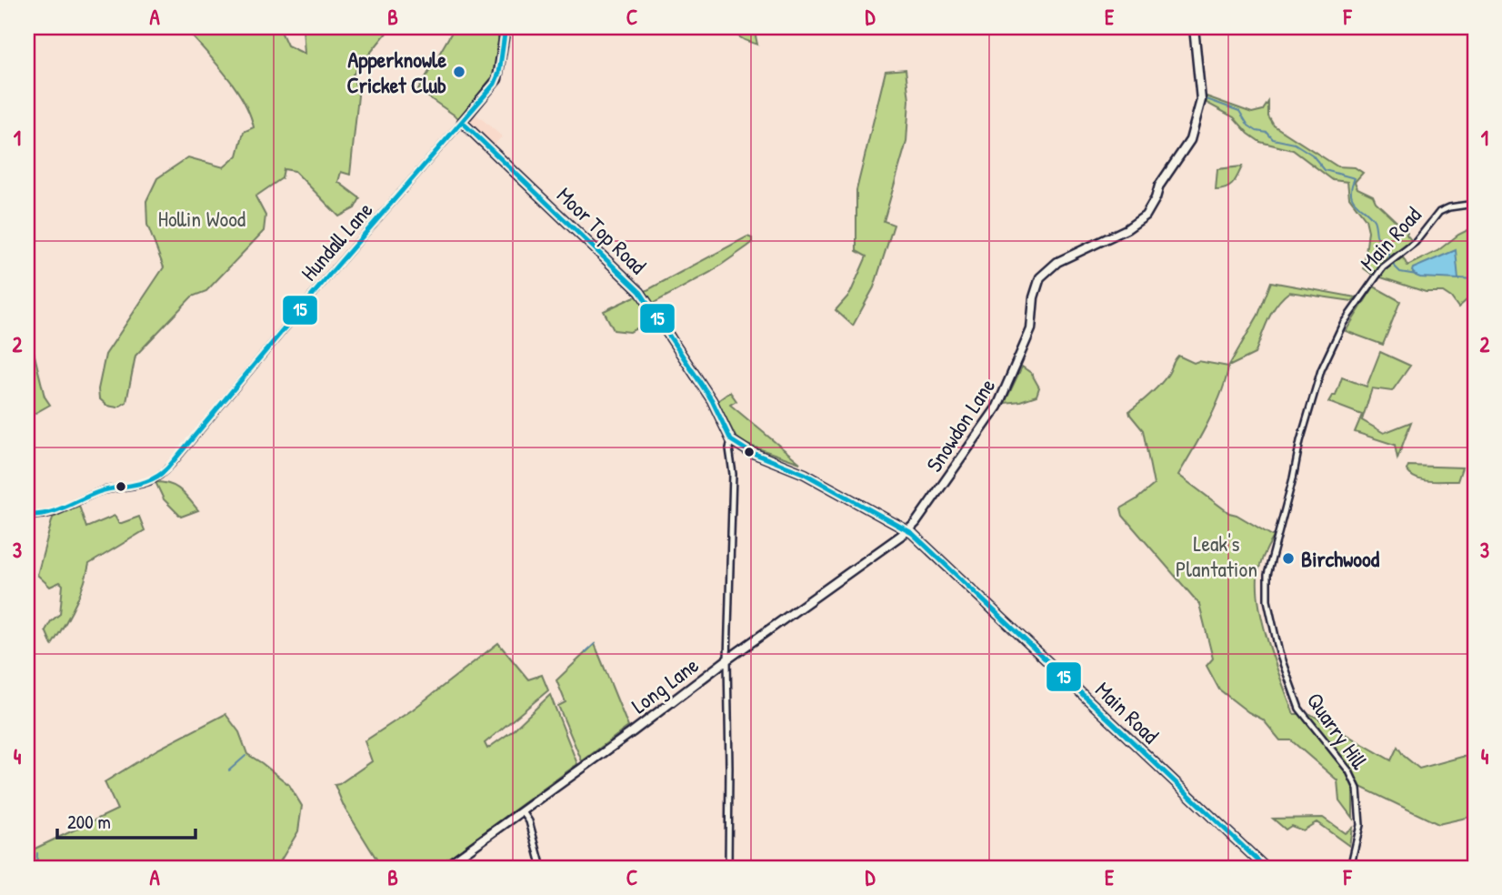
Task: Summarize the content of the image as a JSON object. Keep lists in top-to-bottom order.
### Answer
{
  "streets": {
    "street": [
      "Moor Top Road",
      "Main Road",
      "Hundall Lane",
      "Snowdon Lane",
      "Long Lane",
      "Quarry Hill"
    ]
  },
  "crossings": [
    ["Moor Top Road", "Hundall Lane"],
    ["Main Road", "Snowdon Lane"],
    ["Main Road", "Long Lane"],
    ["Main Road", "Quarry Hill"],
    ["Snowdon Lane", "Long Lane"]
  ],
  "parks": ["Hollin Wood", "Leak's Plantation"],
  "places": ["Apperknowle Cricket Club", "Birchwood"],
  "lines": ["transit line 15"],
  "scale_bar": "200 m",
  "grid": {
    "columns": [
      "A",
      "B",
      "C",
      "D",
      "E",
      "F"
    ],
    "rows": [
      "1",
      "2",
      "3",
      "4"
    ]
  }
}
